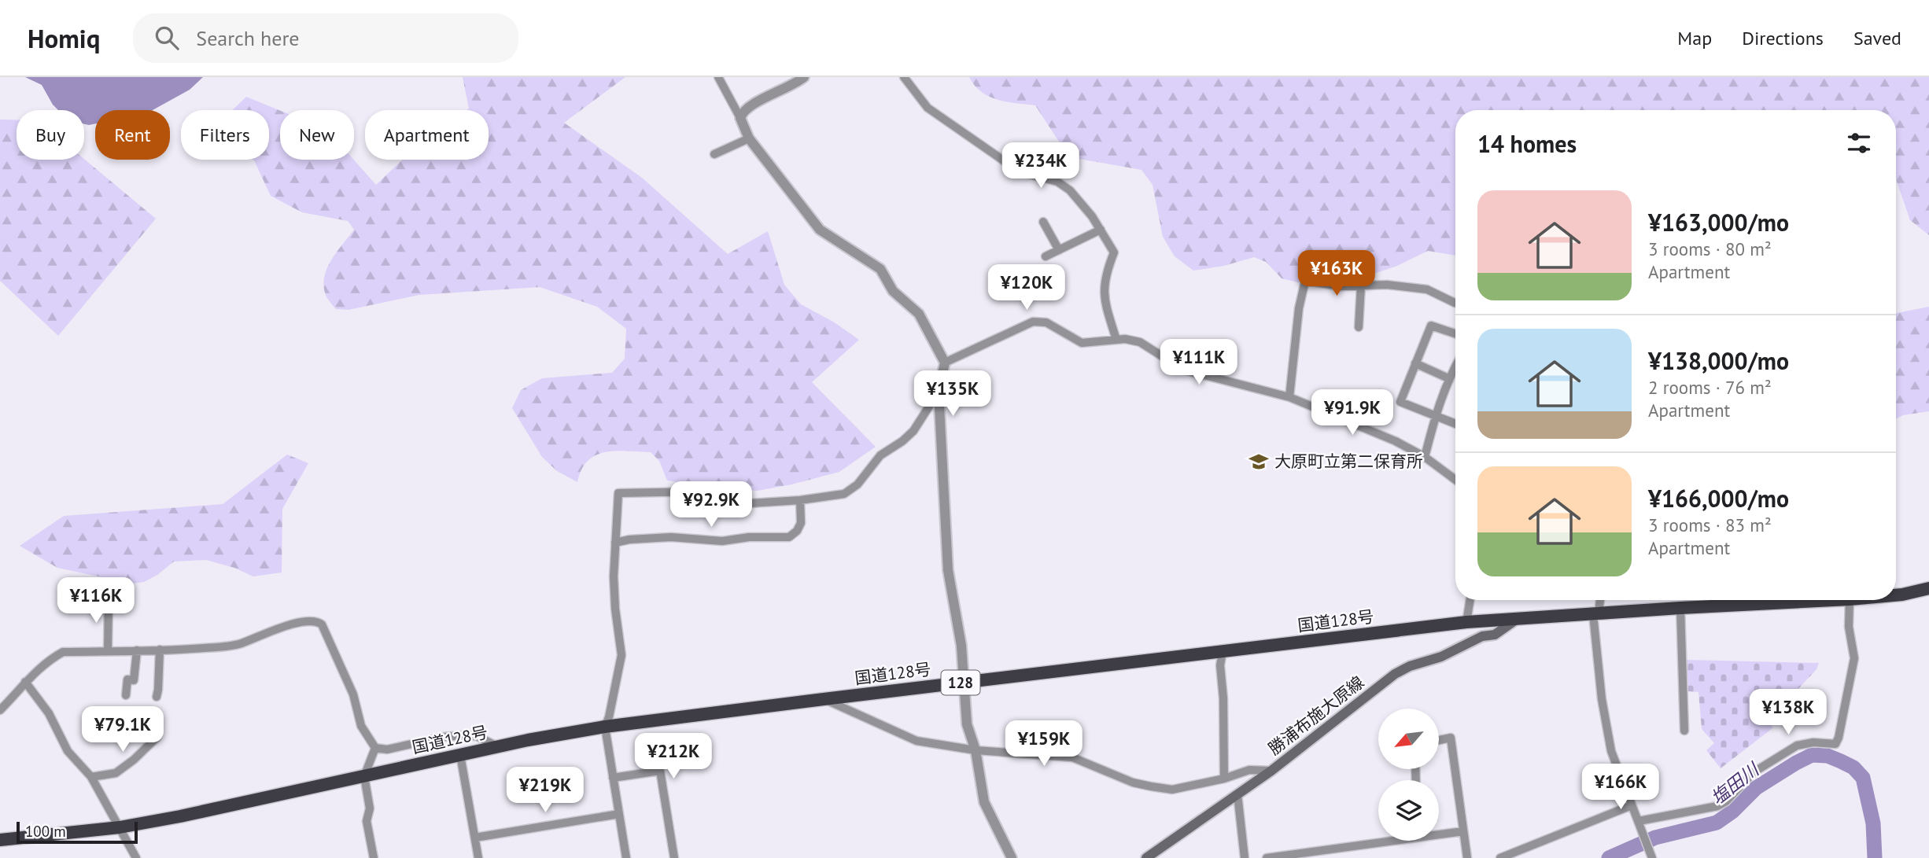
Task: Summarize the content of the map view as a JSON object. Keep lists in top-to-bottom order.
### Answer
{
  "streets": {
    "highway": ["国道128号", "128"],
    "main road": ["勝浦布施大原線"]
  },
  "crossings": [
    ["国道128号", "勝浦布施大原線"]
  ],
  "water": ["塩田川"],
  "places": {
    "school or university": ["大原町立第二保育所"]
  },
  "scale_bar": "100 m",
  "north": "bottom left",
  "page": {
    "header": "Homiq",
    "search": "Search here",
    "nav": ["Map", "Directions", "Saved"],
    "chip": [
      "Buy",
      "Rent",
      "Filters",
      "New",
      "Apartment"
    ],
    "heading": "14 homes",
    "price": [
      "¥234K",
      "¥163K",
      "¥120K",
      "¥111K",
      "¥135K",
      "¥91.9K",
      "¥92.9K",
      "¥116K",
      "¥138K",
      "¥79.1K",
      "¥159K",
      "¥212K",
      "¥166K",
      "¥219K"
    ],
    "list": [
      {
        "name": "¥163,000/mo",
        "note": "3 rooms · 80 m² · Apartment"
      },
      {
        "name": "¥138,000/mo",
        "note": "2 rooms · 76 m² · Apartment"
      },
      {
        "name": "¥166,000/mo",
        "note": "3 rooms · 83 m² · Apartment"
      }
    ],
    "scale": "100 m"
  }
}
